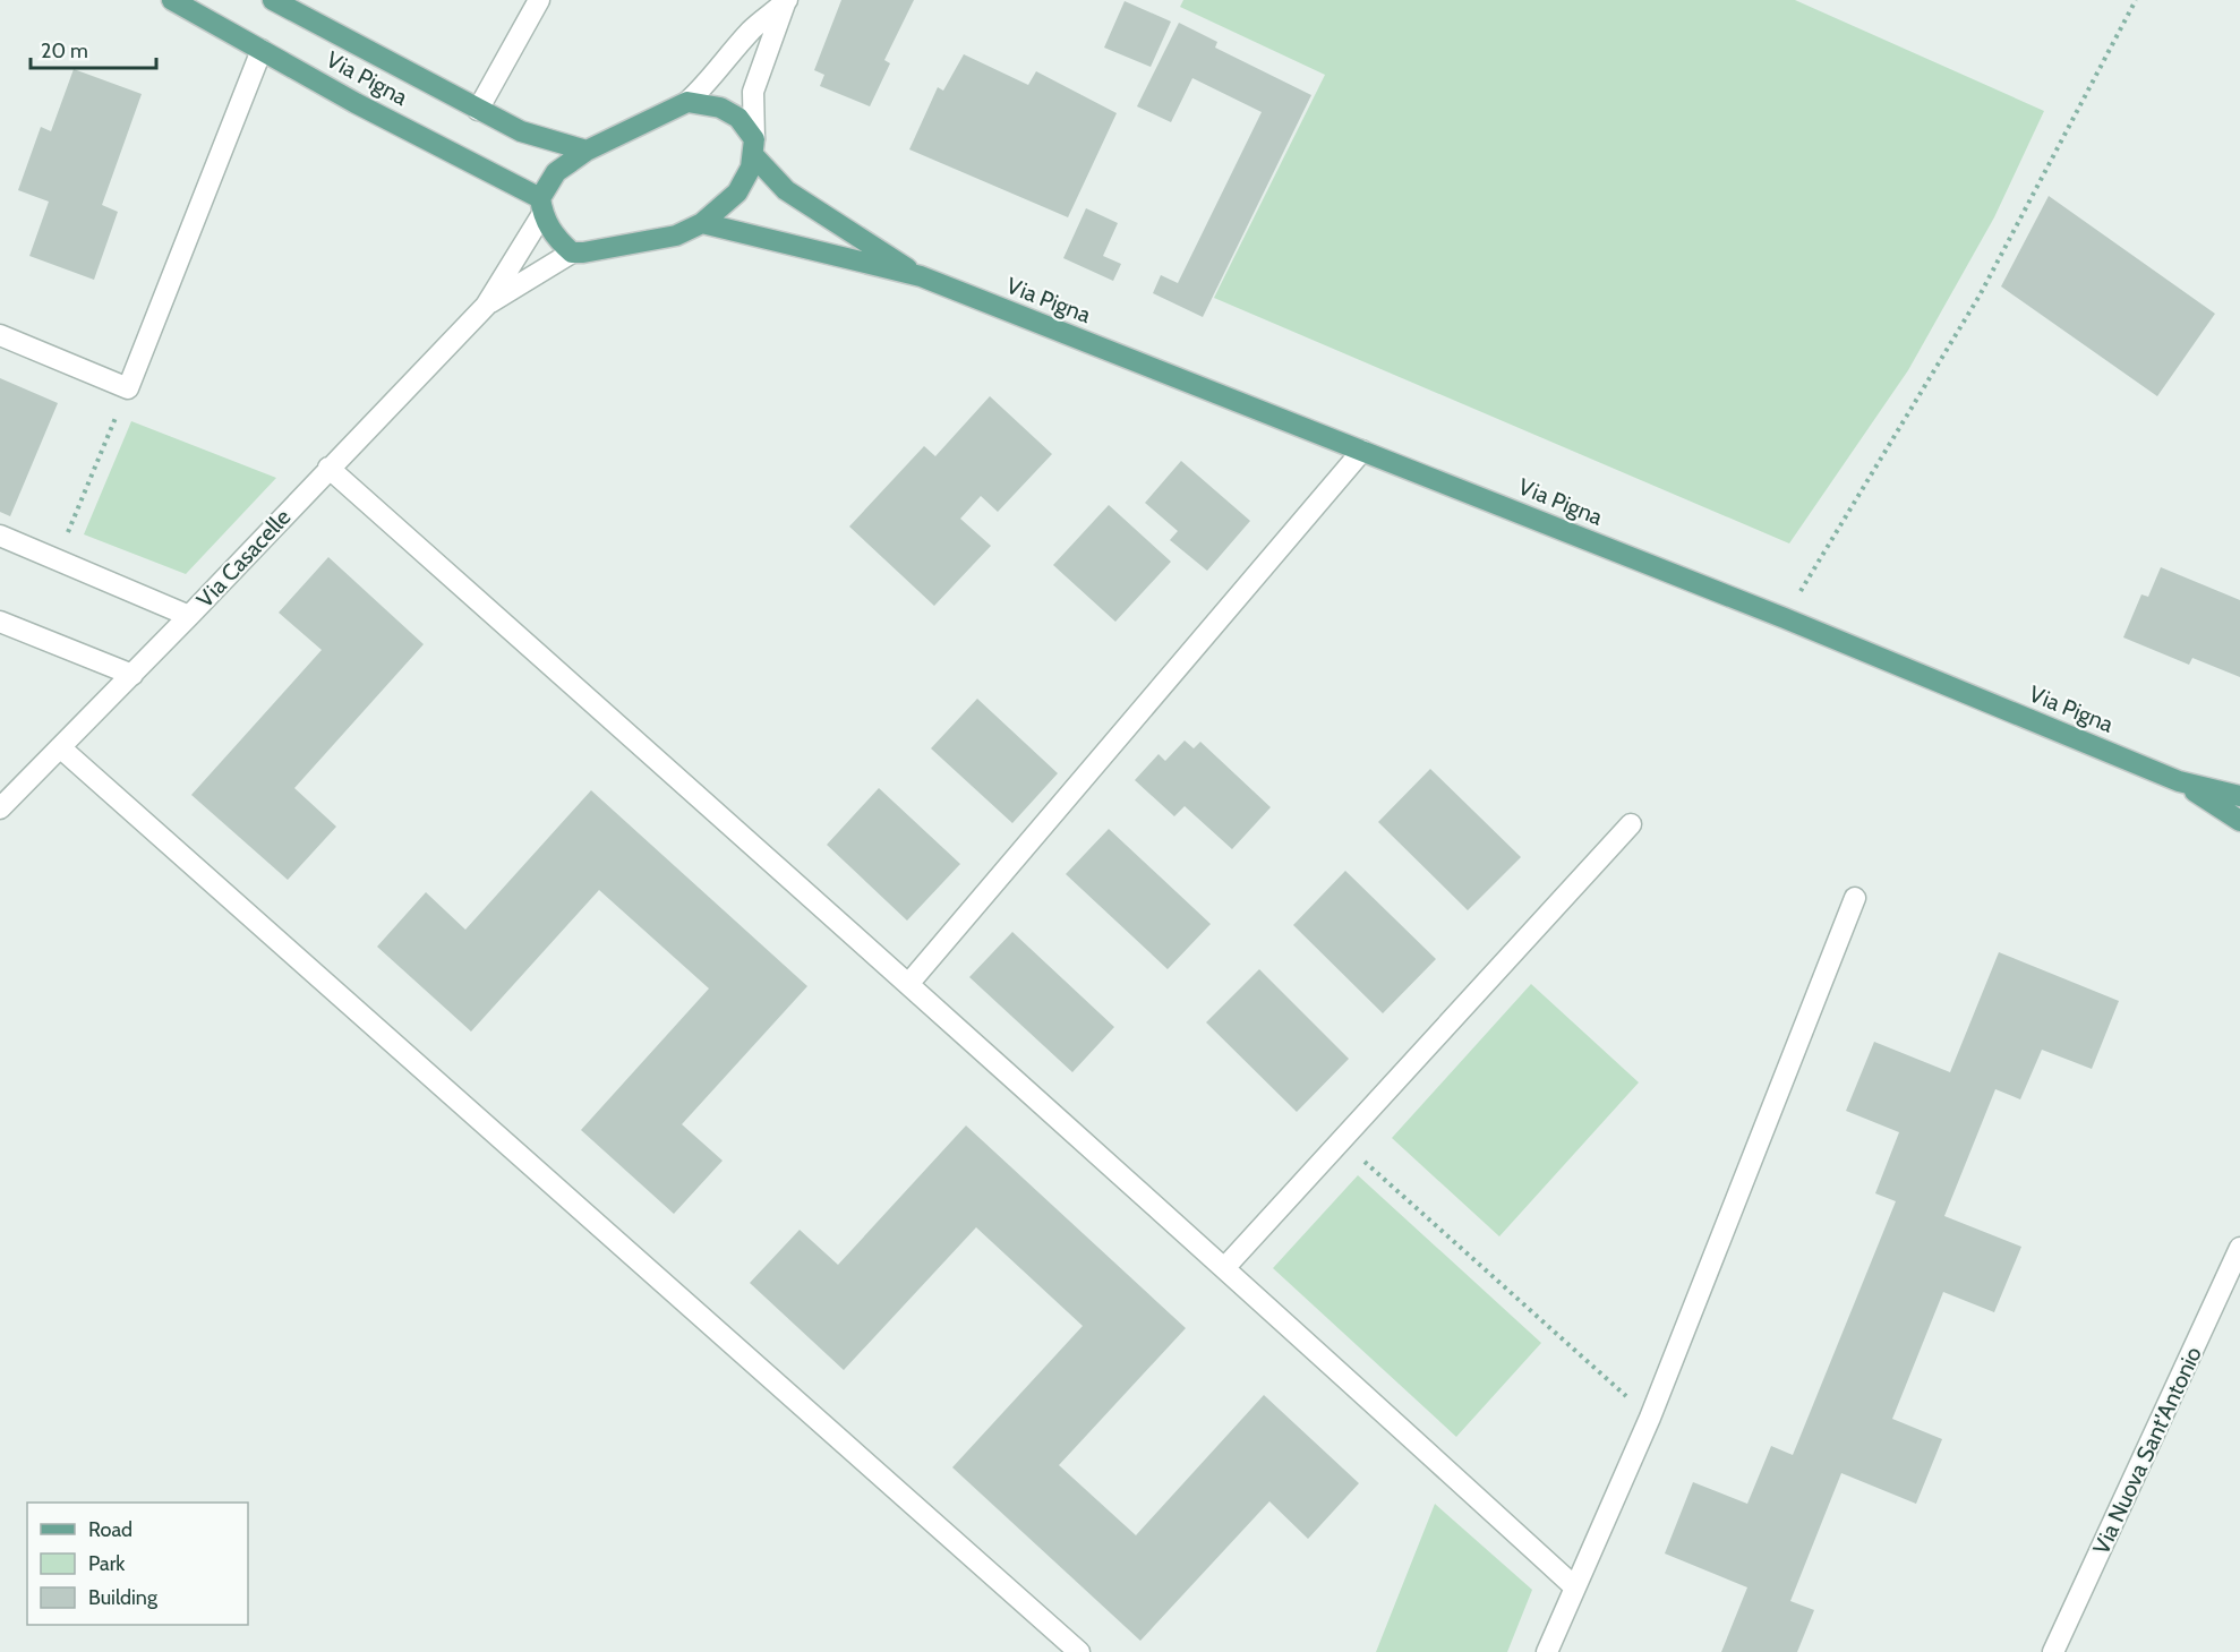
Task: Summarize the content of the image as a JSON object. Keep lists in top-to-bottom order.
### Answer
{
  "streets": {
    "main road": ["Via Pigna"],
    "street": ["Via Casacelle", "Via Nuova Sant'Antonio"]
  },
  "crossings": [
    ["Via Pigna", "Via Casacelle"]
  ],
  "legend": ["Road", "Park", "Building"],
  "scale_bar": "20 m"
}
